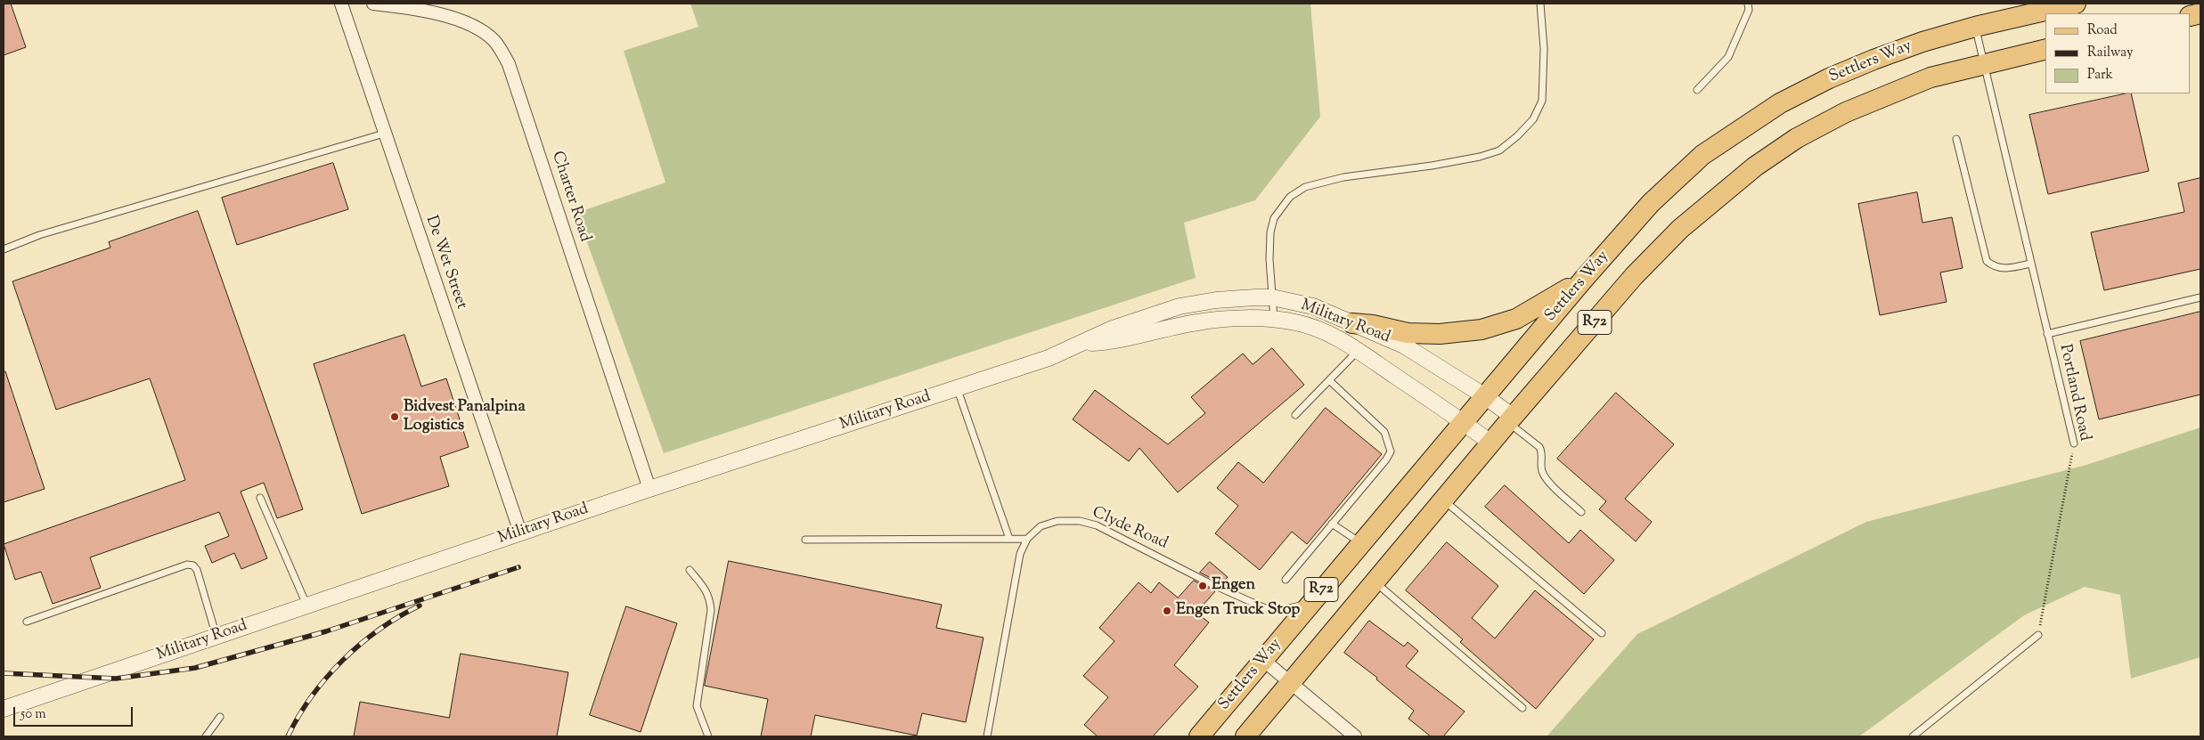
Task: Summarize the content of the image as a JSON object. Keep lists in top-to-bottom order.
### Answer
{
  "streets": {
    "main road": ["Settlers Way", "R72"],
    "street": ["Charter Road", "De Wet Street", "Military Road"],
    "lane": ["Portland Road", "Clyde Road"]
  },
  "crossings": [
    ["Settlers Way", "Military Road"],
    ["Settlers Way", "Portland Road"],
    ["Settlers Way", "Clyde Road"],
    ["Charter Road", "Military Road"],
    ["De Wet Street", "Military Road"],
    ["Military Road", "R72"],
    ["R72", "Portland Road"]
  ],
  "places": ["Bidvest Panalpina Logistics", "Engen", "Engen Truck Stop"],
  "legend": ["Road", "Railway", "Park"],
  "scale_bar": "50 m"
}
